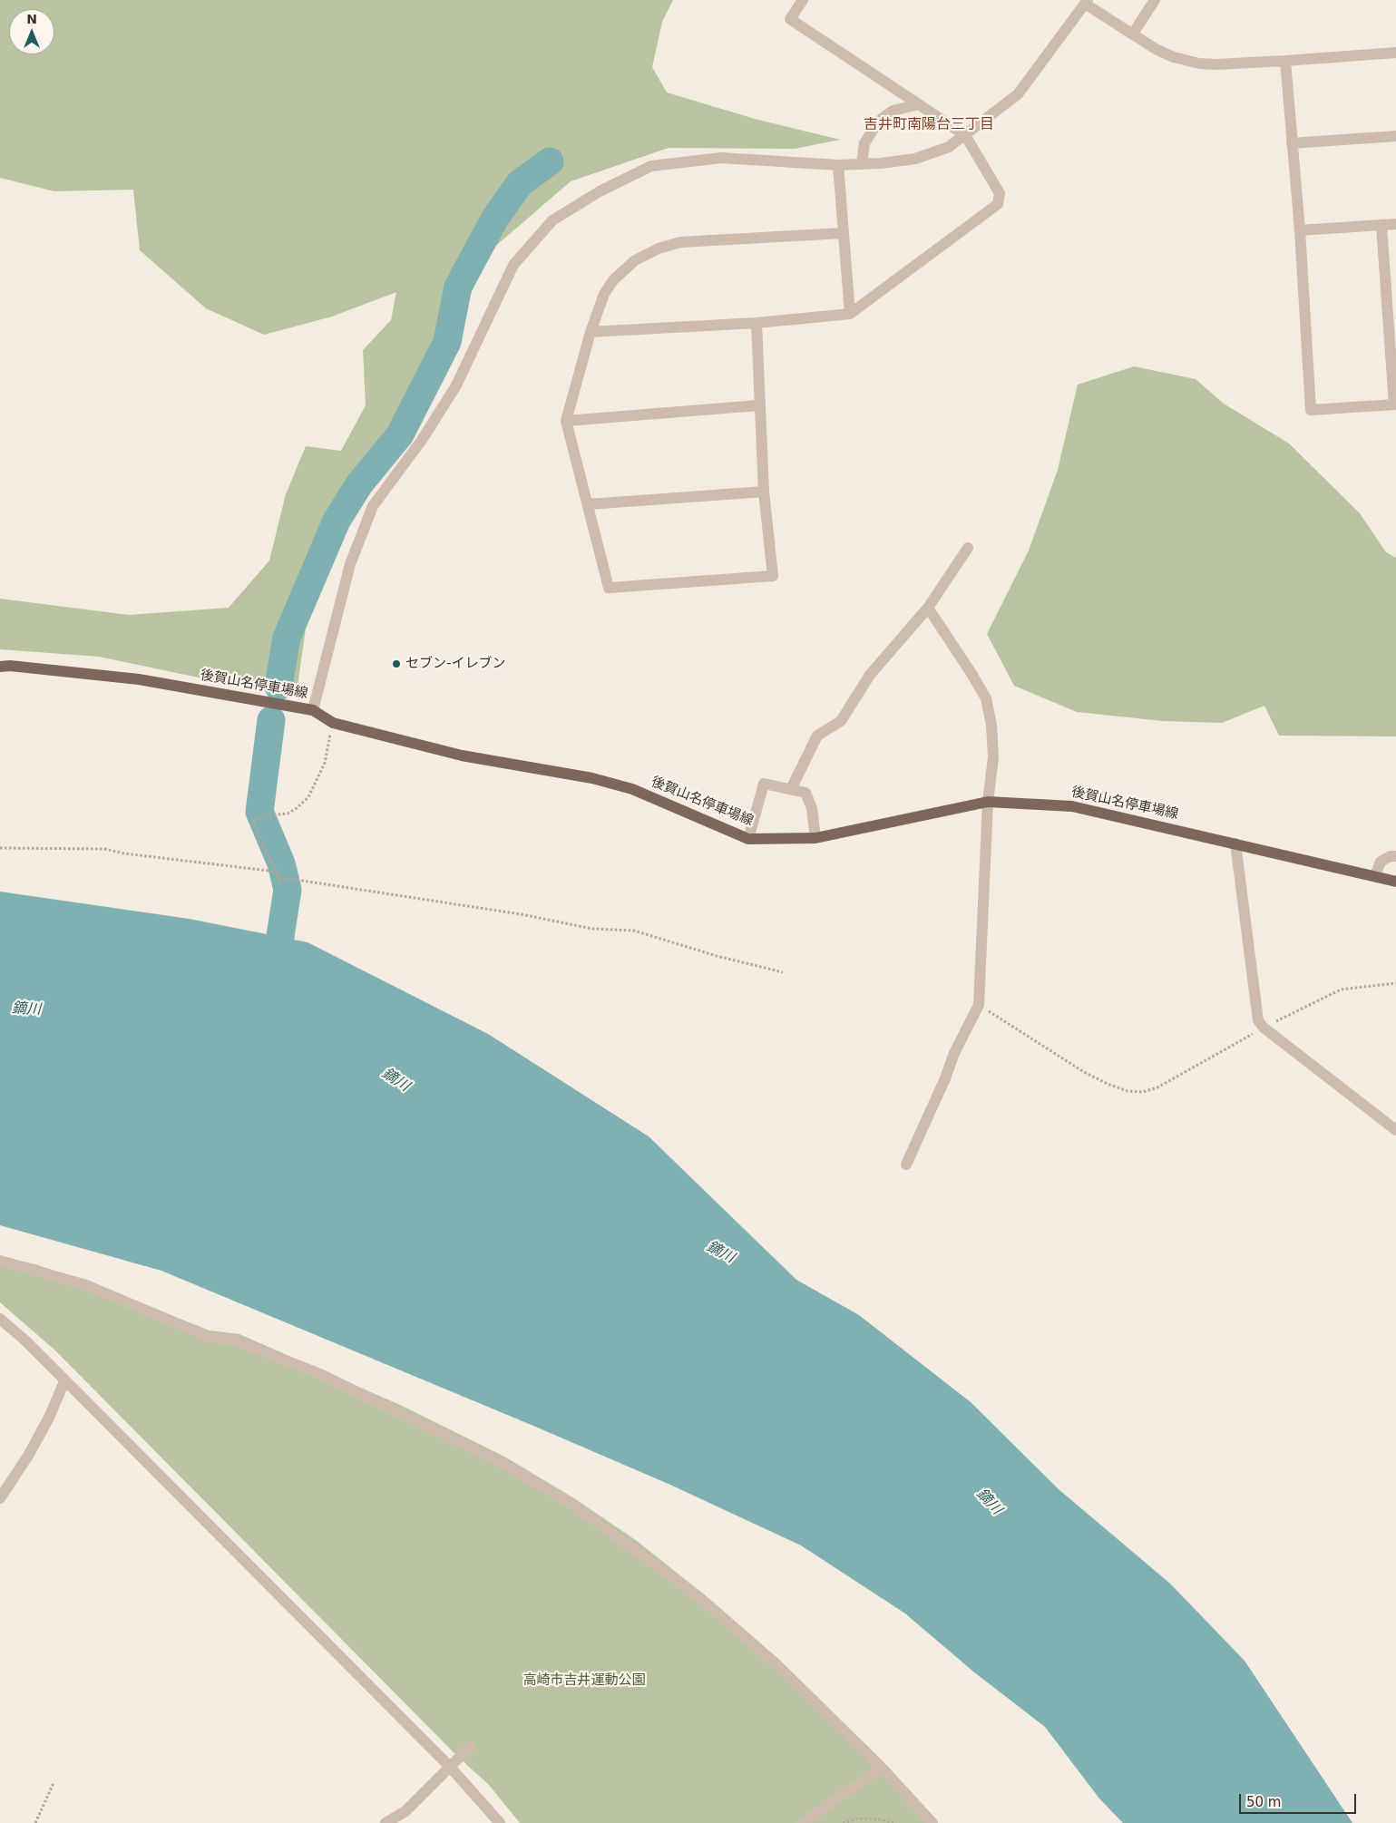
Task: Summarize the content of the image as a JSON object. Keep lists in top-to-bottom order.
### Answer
{
  "streets": {
    "main road": ["後賀山名停車場線"]
  },
  "districts": ["吉井町南陽台三丁目"],
  "water": ["鏑川"],
  "parks": ["高崎市吉井運動公園"],
  "places": ["セブン-イレブン"],
  "scale_bar": "50 m",
  "north": "top"
}
